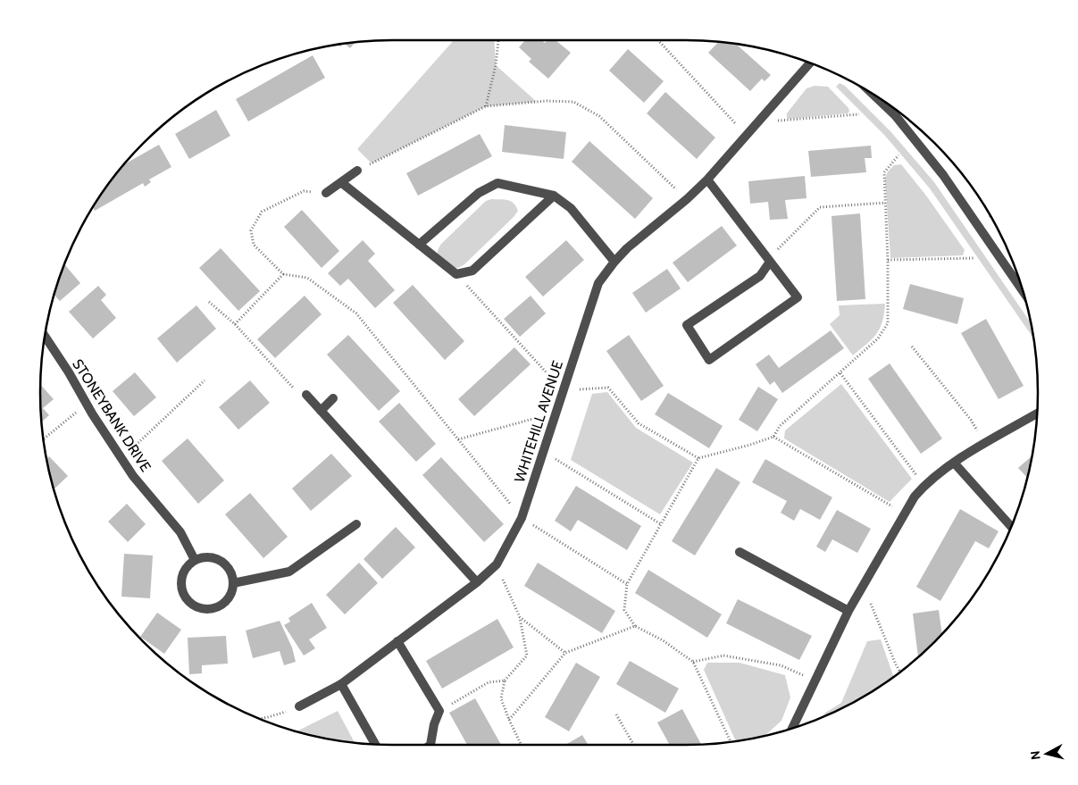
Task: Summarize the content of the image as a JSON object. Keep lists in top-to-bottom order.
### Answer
{
  "streets": {
    "street": ["STONEYBANK DRIVE", "WHITEHILL AVENUE"]
  },
  "north": "left"
}
